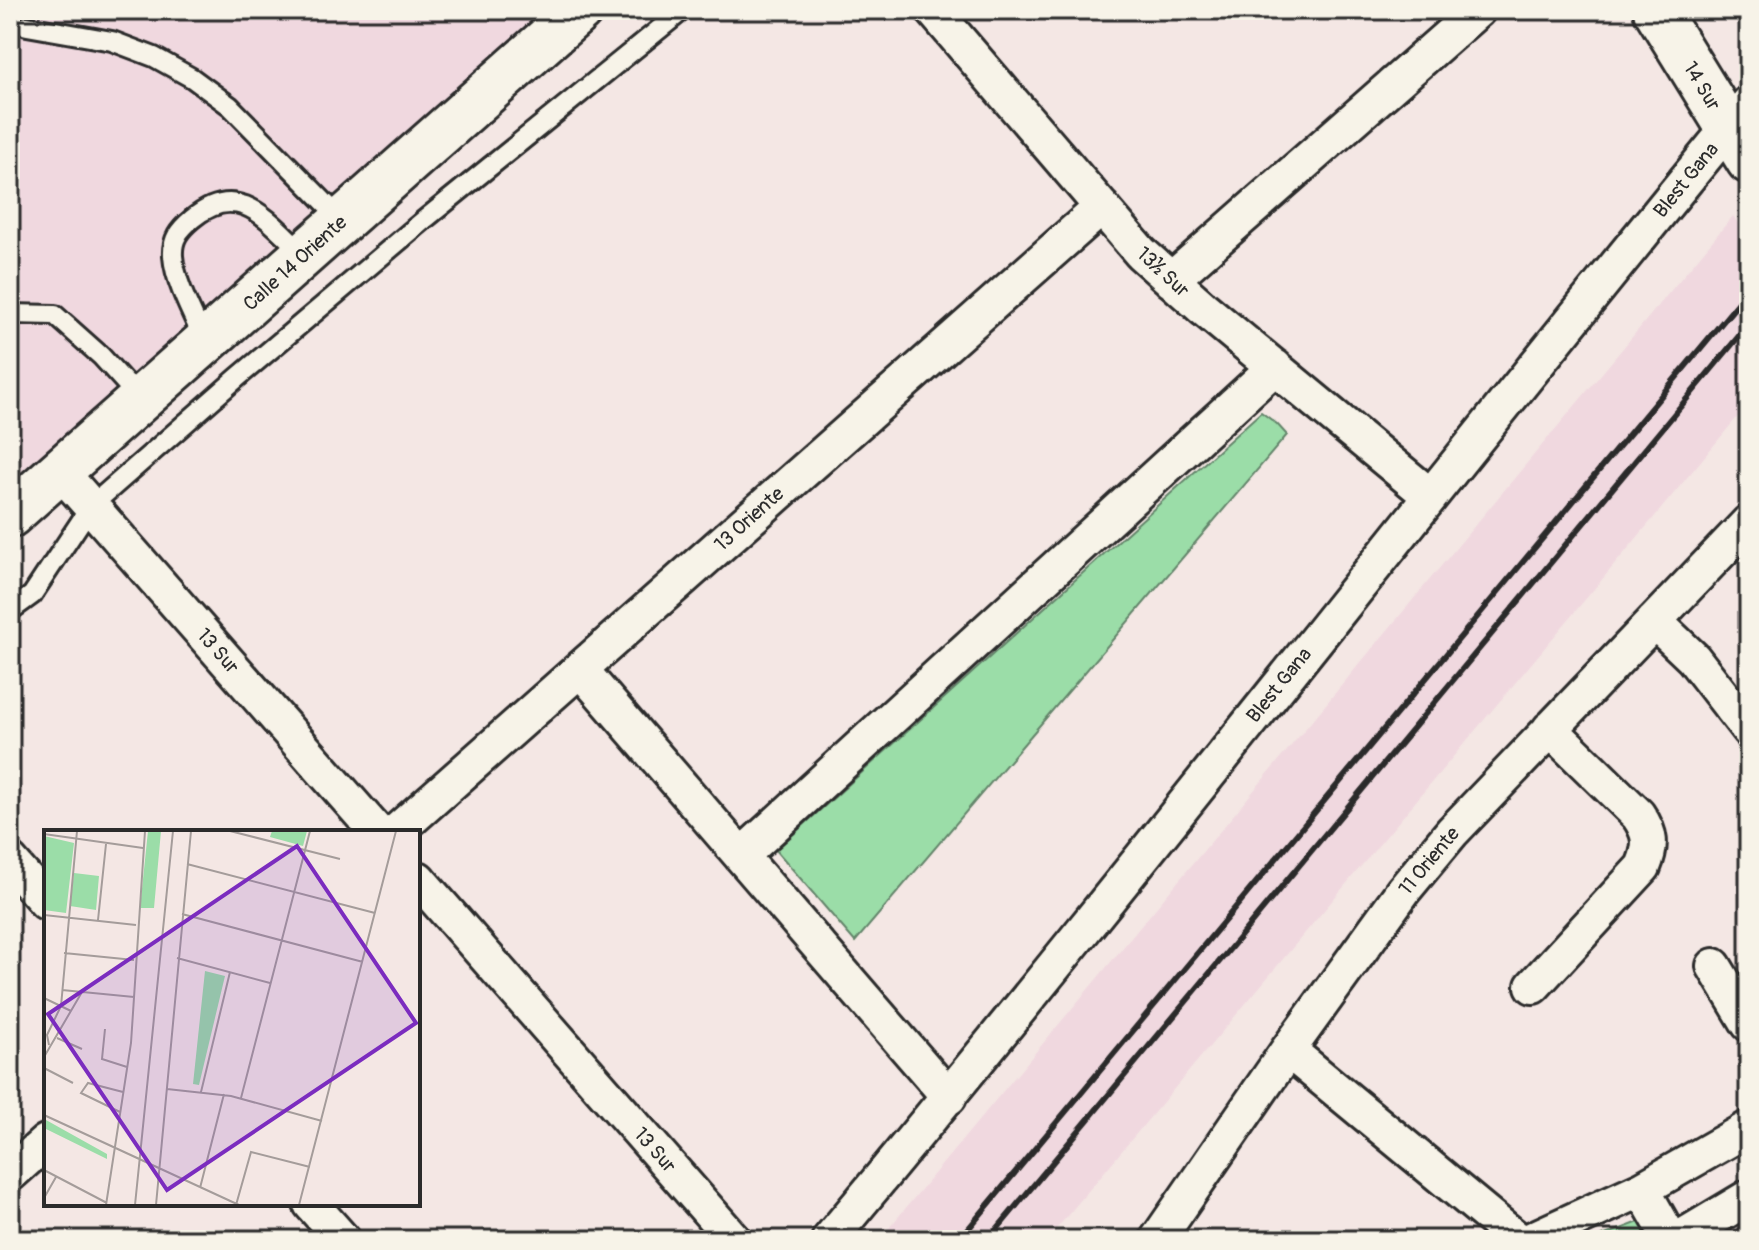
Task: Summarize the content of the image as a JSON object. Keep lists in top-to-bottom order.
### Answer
{
  "streets": {
    "main road": ["14 Sur", "Calle 14 Oriente"],
    "street": [
      "Blest Gana",
      "13½ Sur",
      "13 Oriente",
      "13 Sur",
      "11 Oriente"
    ]
  },
  "crossings": [
    ["14 Sur", "Blest Gana"],
    ["Blest Gana", "13½ Sur"],
    ["Calle 14 Oriente", "13 Sur"],
    ["13½ Sur", "13 Oriente"]
  ]
}
